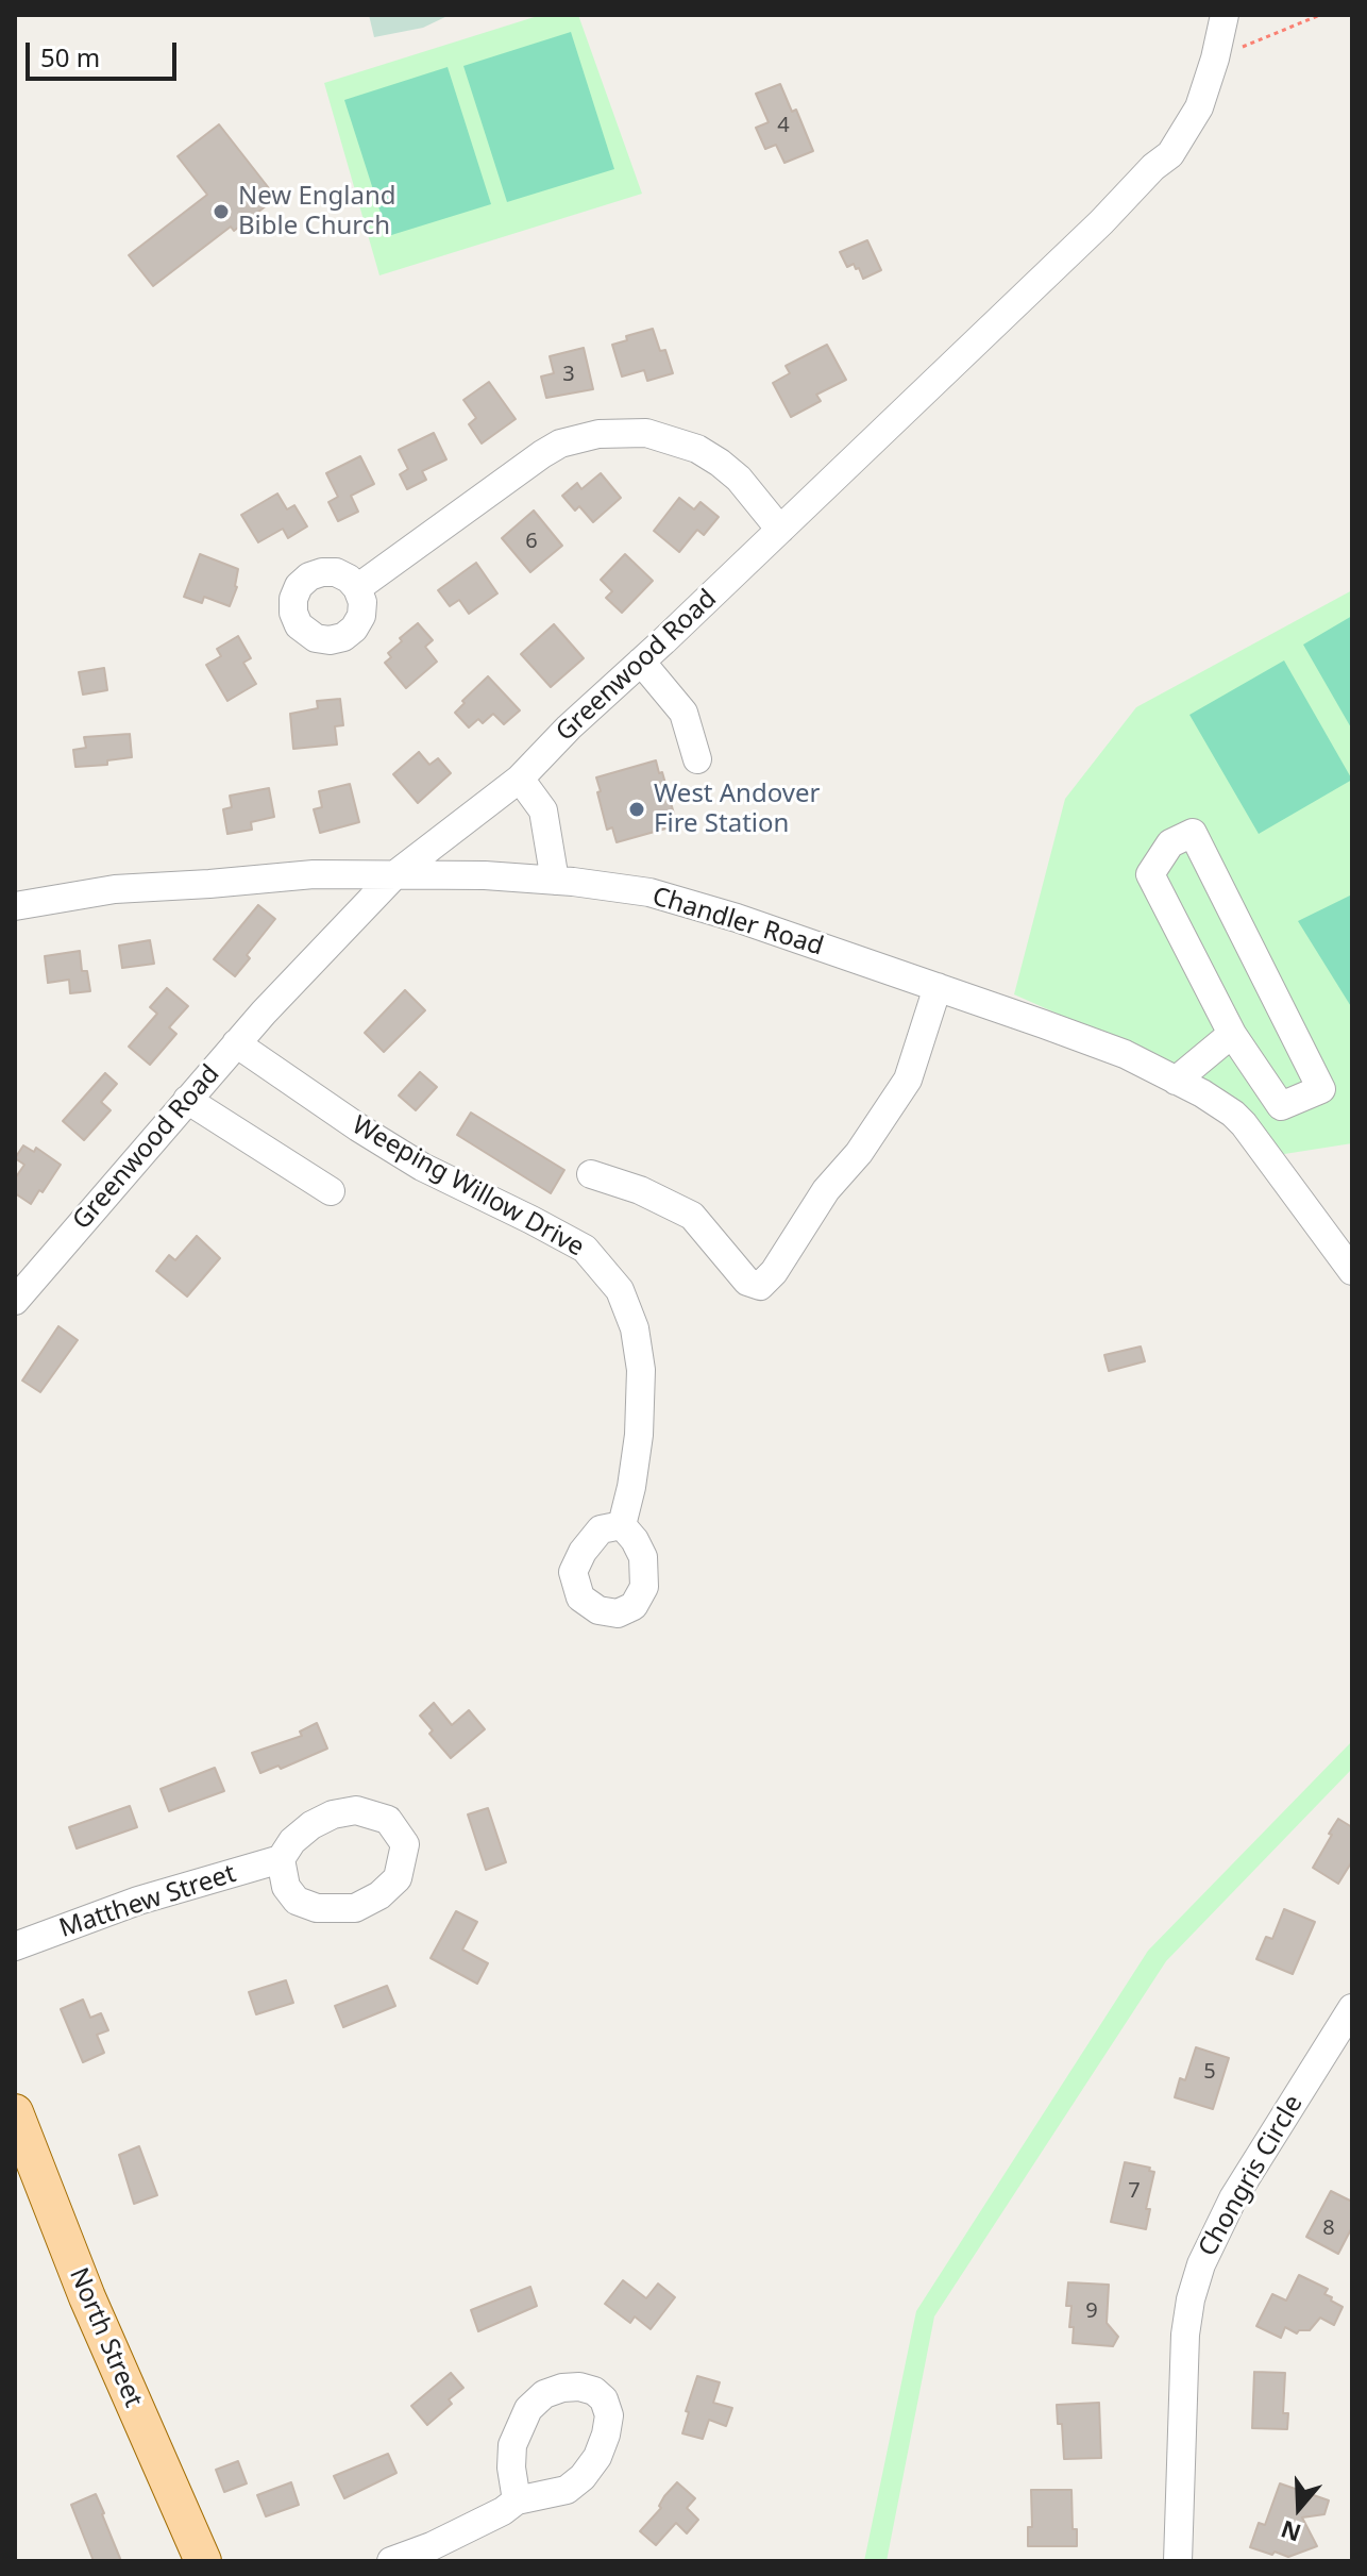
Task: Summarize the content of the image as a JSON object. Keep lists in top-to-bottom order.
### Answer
{
  "streets": {
    "main road": ["North Street"],
    "street": [
      "Greenwood Road",
      "Chandler Road",
      "Weeping Willow Drive",
      "Matthew Street",
      "Chongris Circle"
    ]
  },
  "crossings": [
    ["Greenwood Road", "Chandler Road"],
    ["Greenwood Road", "Weeping Willow Drive"]
  ],
  "places": ["New England Bible Church", "West Andover Fire Station"],
  "house_numbers": [
    "4",
    "3",
    "6",
    "5",
    "7",
    "8",
    "9"
  ],
  "scale_bar": "50 m",
  "north": "bottom"
}
